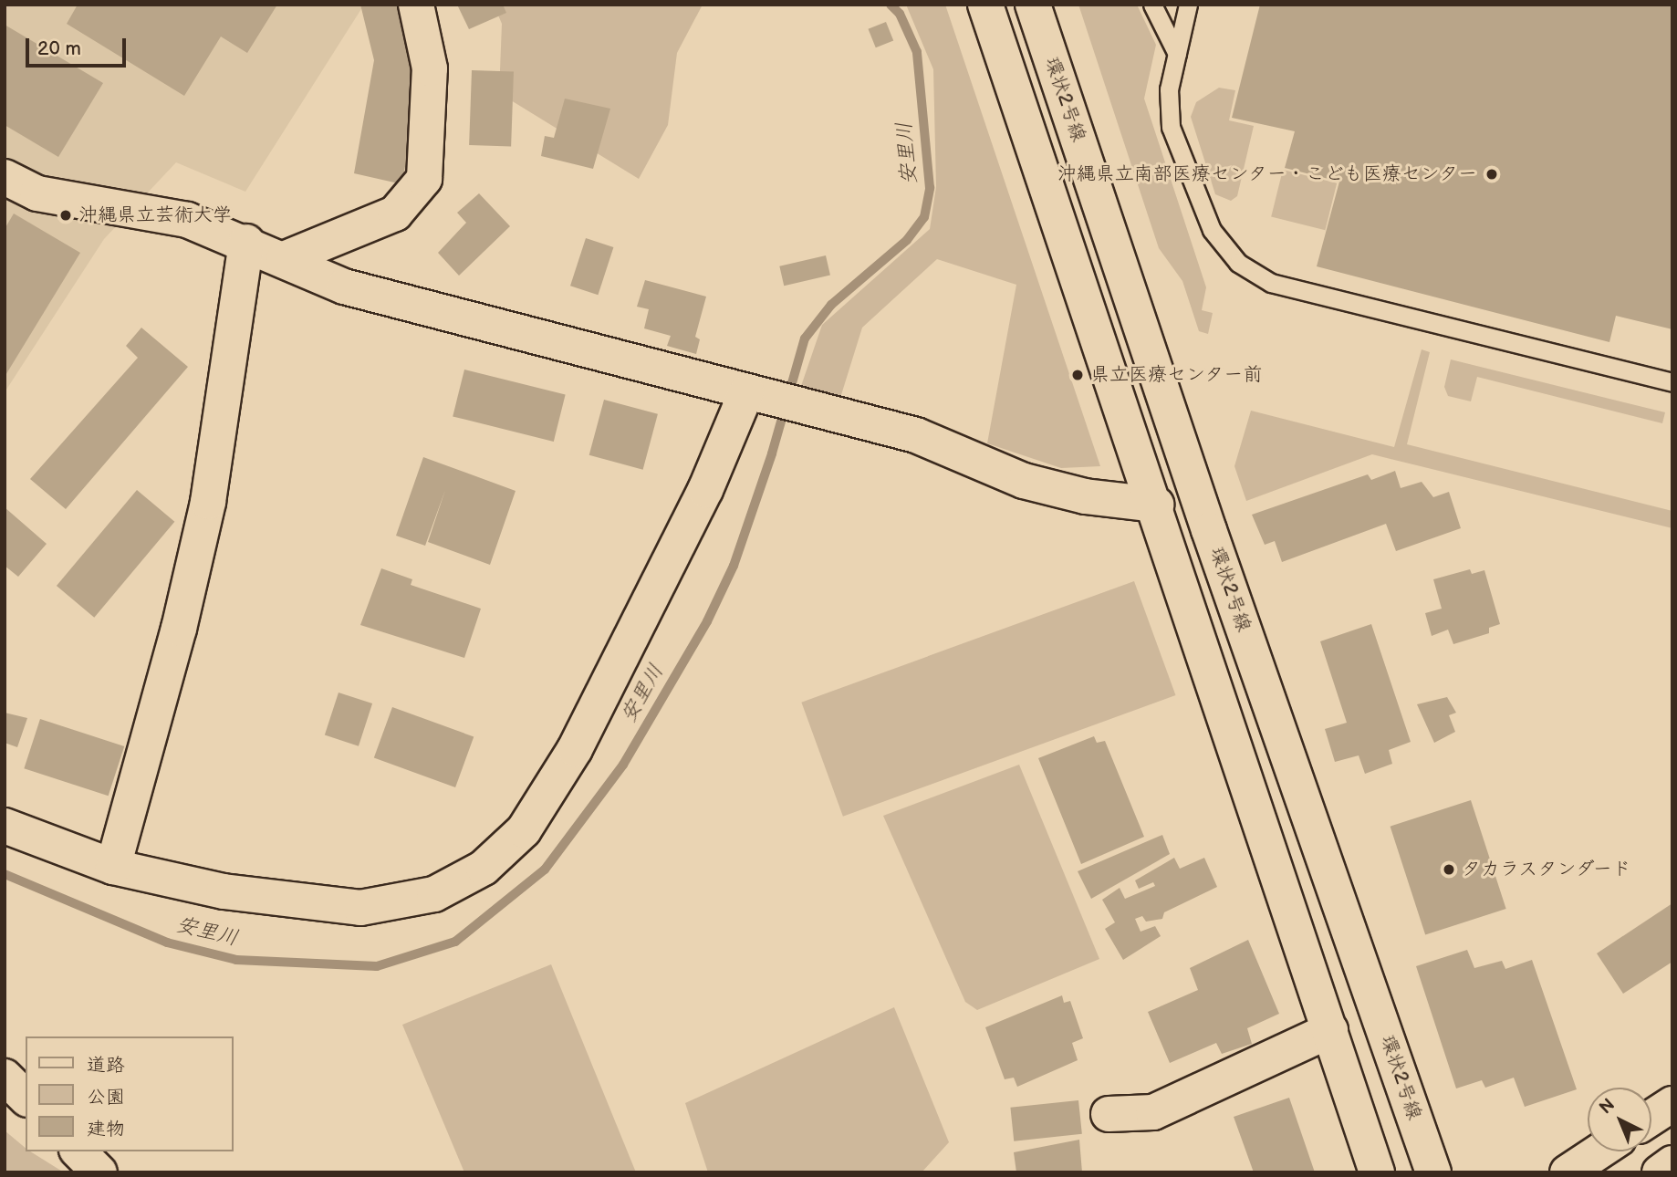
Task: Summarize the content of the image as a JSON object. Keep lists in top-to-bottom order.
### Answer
{
  "streets": {
    "main road": ["環状2号線"]
  },
  "water": ["安里川"],
  "places": [
    "沖縄県立南部医療センター・こども医療センター",
    "沖縄県立芸術大学",
    "県立医療センター前",
    "タカラスタンダード"
  ],
  "legend": ["道路", "公園", "建物"],
  "scale_bar": "20 m",
  "north": "top left"
}
